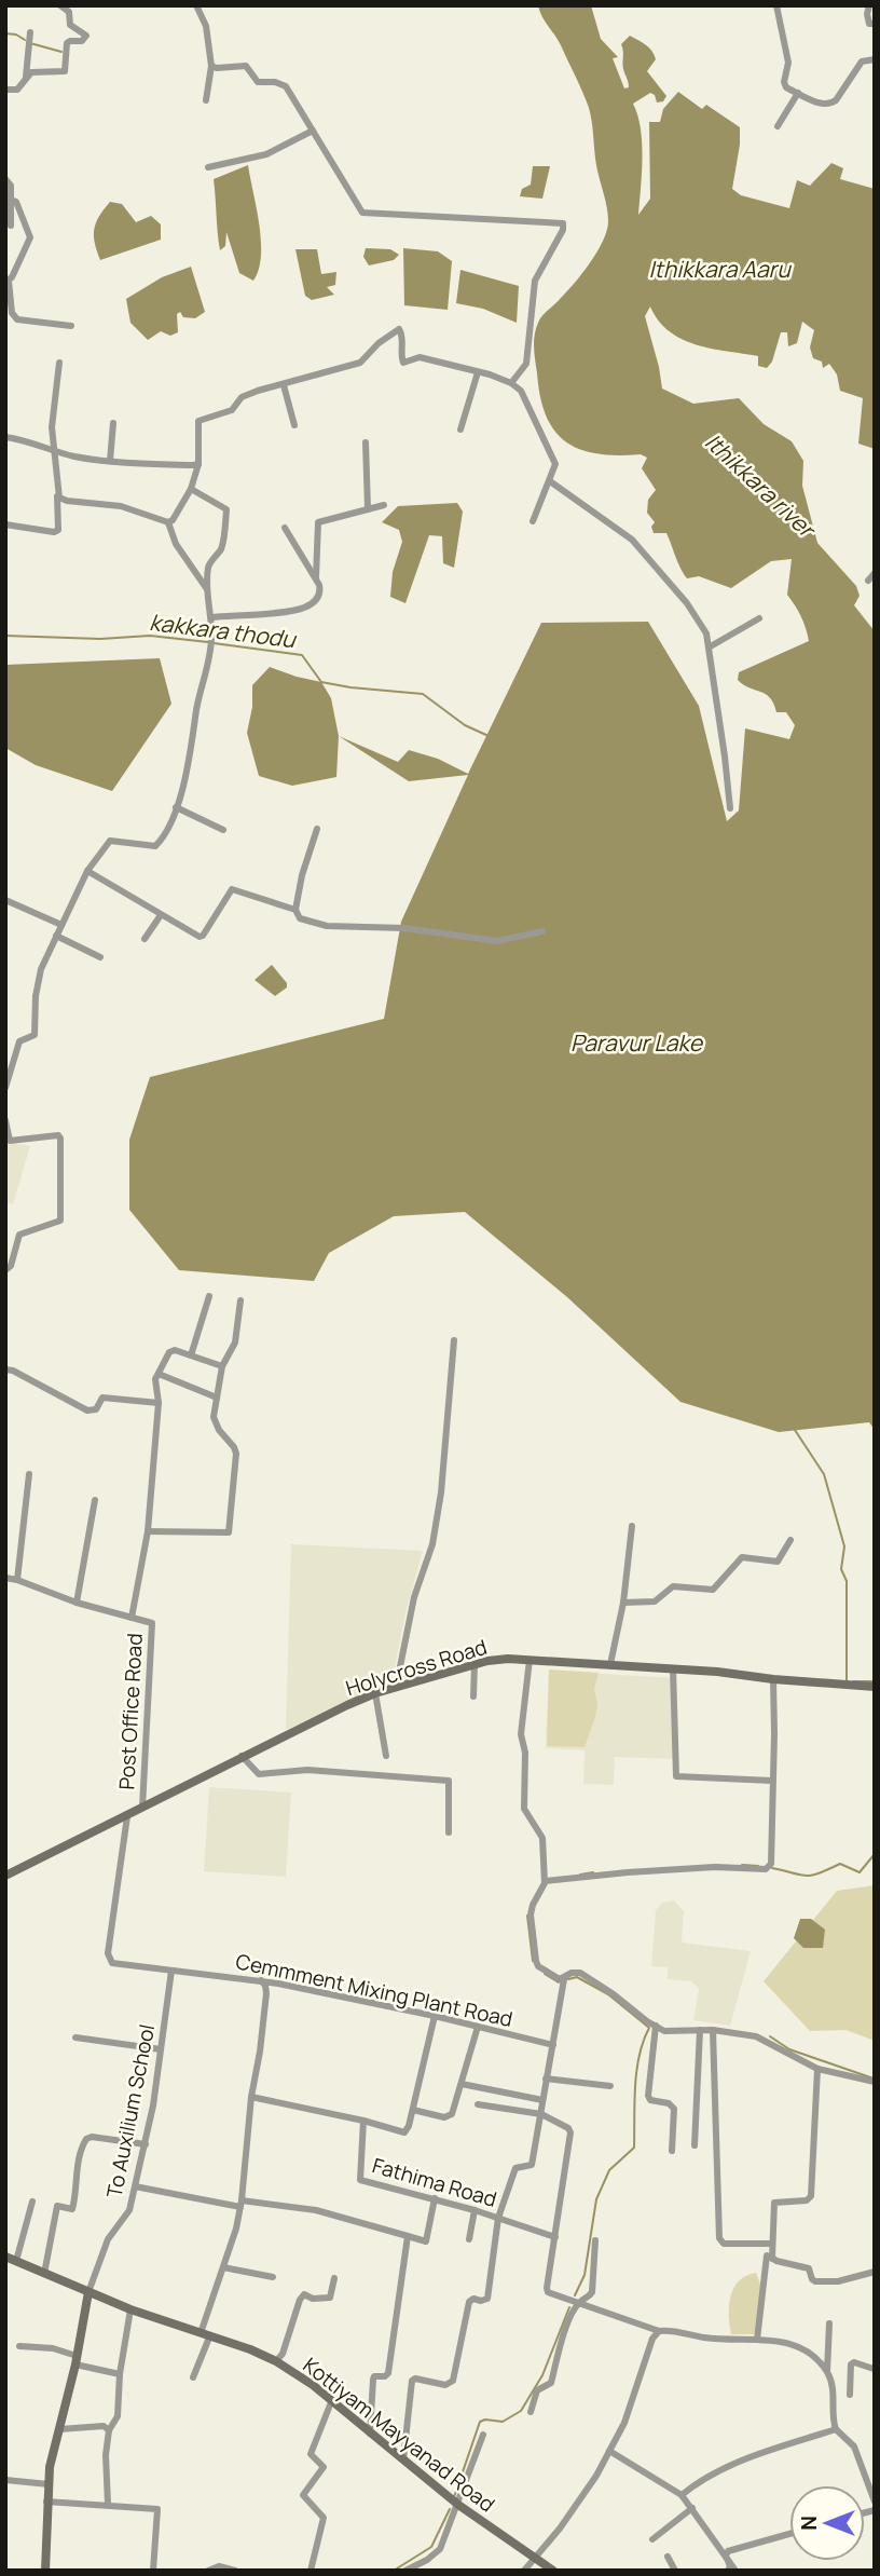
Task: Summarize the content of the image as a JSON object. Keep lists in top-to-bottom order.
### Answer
{
  "streets": {
    "main road": ["Holycross Road", "Kottiyam Mayyanad Road"],
    "street": [
      "Post Office Road",
      "Cemmment Mixing Plant Road",
      "To Auxilium School",
      "Fathima Road"
    ]
  },
  "crossings": [
    ["Holycross Road", "Post Office Road"],
    ["Holycross Road", "Cemmment Mixing Plant Road"],
    ["Cemmment Mixing Plant Road", "To Auxilium School"],
    ["To Auxilium School", "Kottiyam Mayyanad Road"]
  ],
  "water": [
    "Ithikkara Aaru",
    "Ithikkara river",
    "kakkara thodu",
    "Paravur Lake"
  ],
  "north": "left"
}
